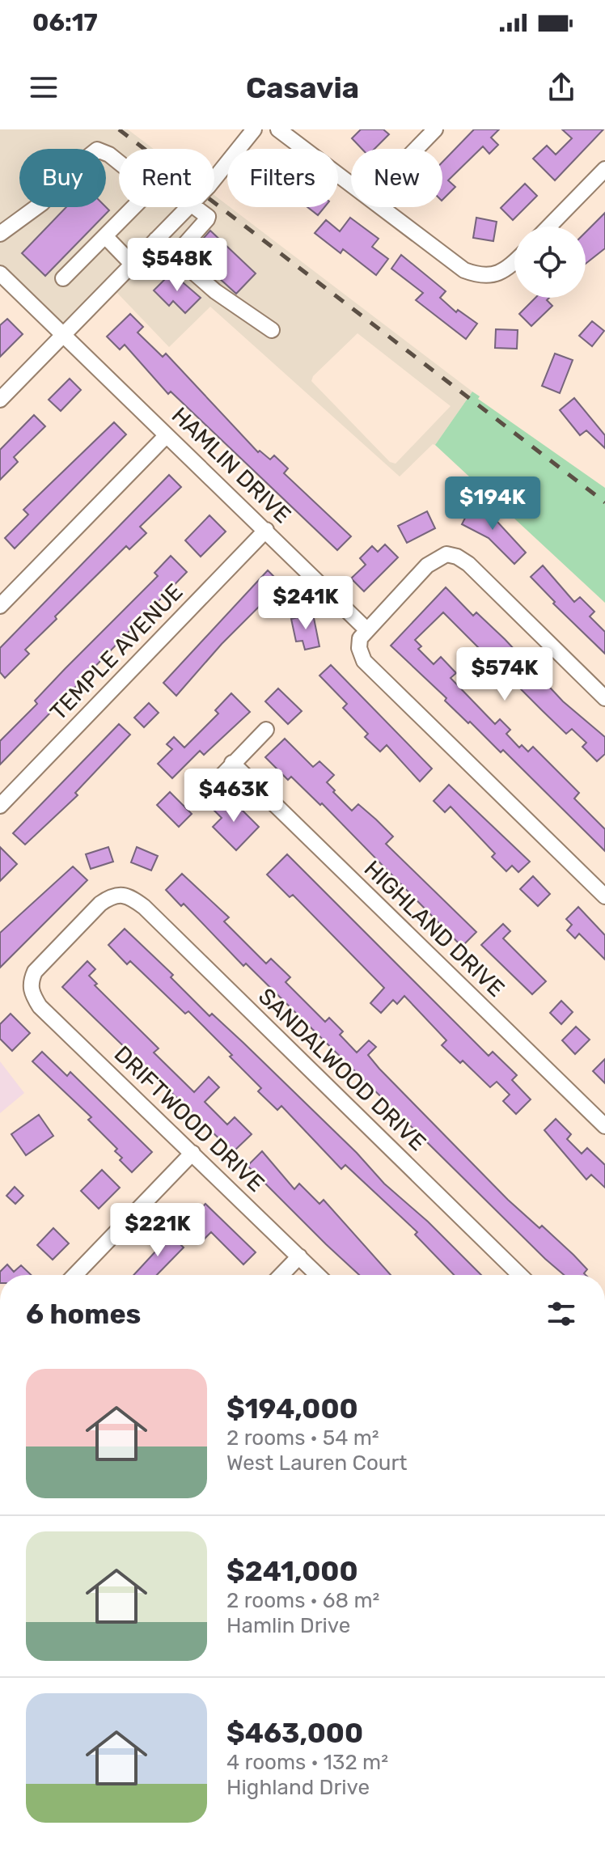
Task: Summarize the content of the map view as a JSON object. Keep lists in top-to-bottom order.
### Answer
{
  "streets": {
    "street": [
      "HAMLIN DRIVE",
      "TEMPLE AVENUE",
      "HIGHLAND DRIVE",
      "SANDALWOOD DRIVE",
      "DRIFTWOOD DRIVE"
    ]
  },
  "crossings": [
    ["HAMLIN DRIVE", "TEMPLE AVENUE"],
    ["SANDALWOOD DRIVE", "DRIFTWOOD DRIVE"]
  ],
  "page": {
    "status": "06:17",
    "header": "Casavia",
    "chip": [
      "Buy",
      "Rent",
      "Filters",
      "New"
    ],
    "price": [
      "$548K",
      "$194K",
      "$241K",
      "$574K",
      "$463K",
      "$221K"
    ],
    "heading": "6 homes",
    "list": [
      {
        "name": "$194,000",
        "note": "2 rooms · 54 m² · West Lauren Court"
      },
      {
        "name": "$241,000",
        "note": "2 rooms · 68 m² · Hamlin Drive"
      },
      {
        "name": "$463,000",
        "note": "4 rooms · 132 m² · Highland Drive"
      }
    ]
  }
}
